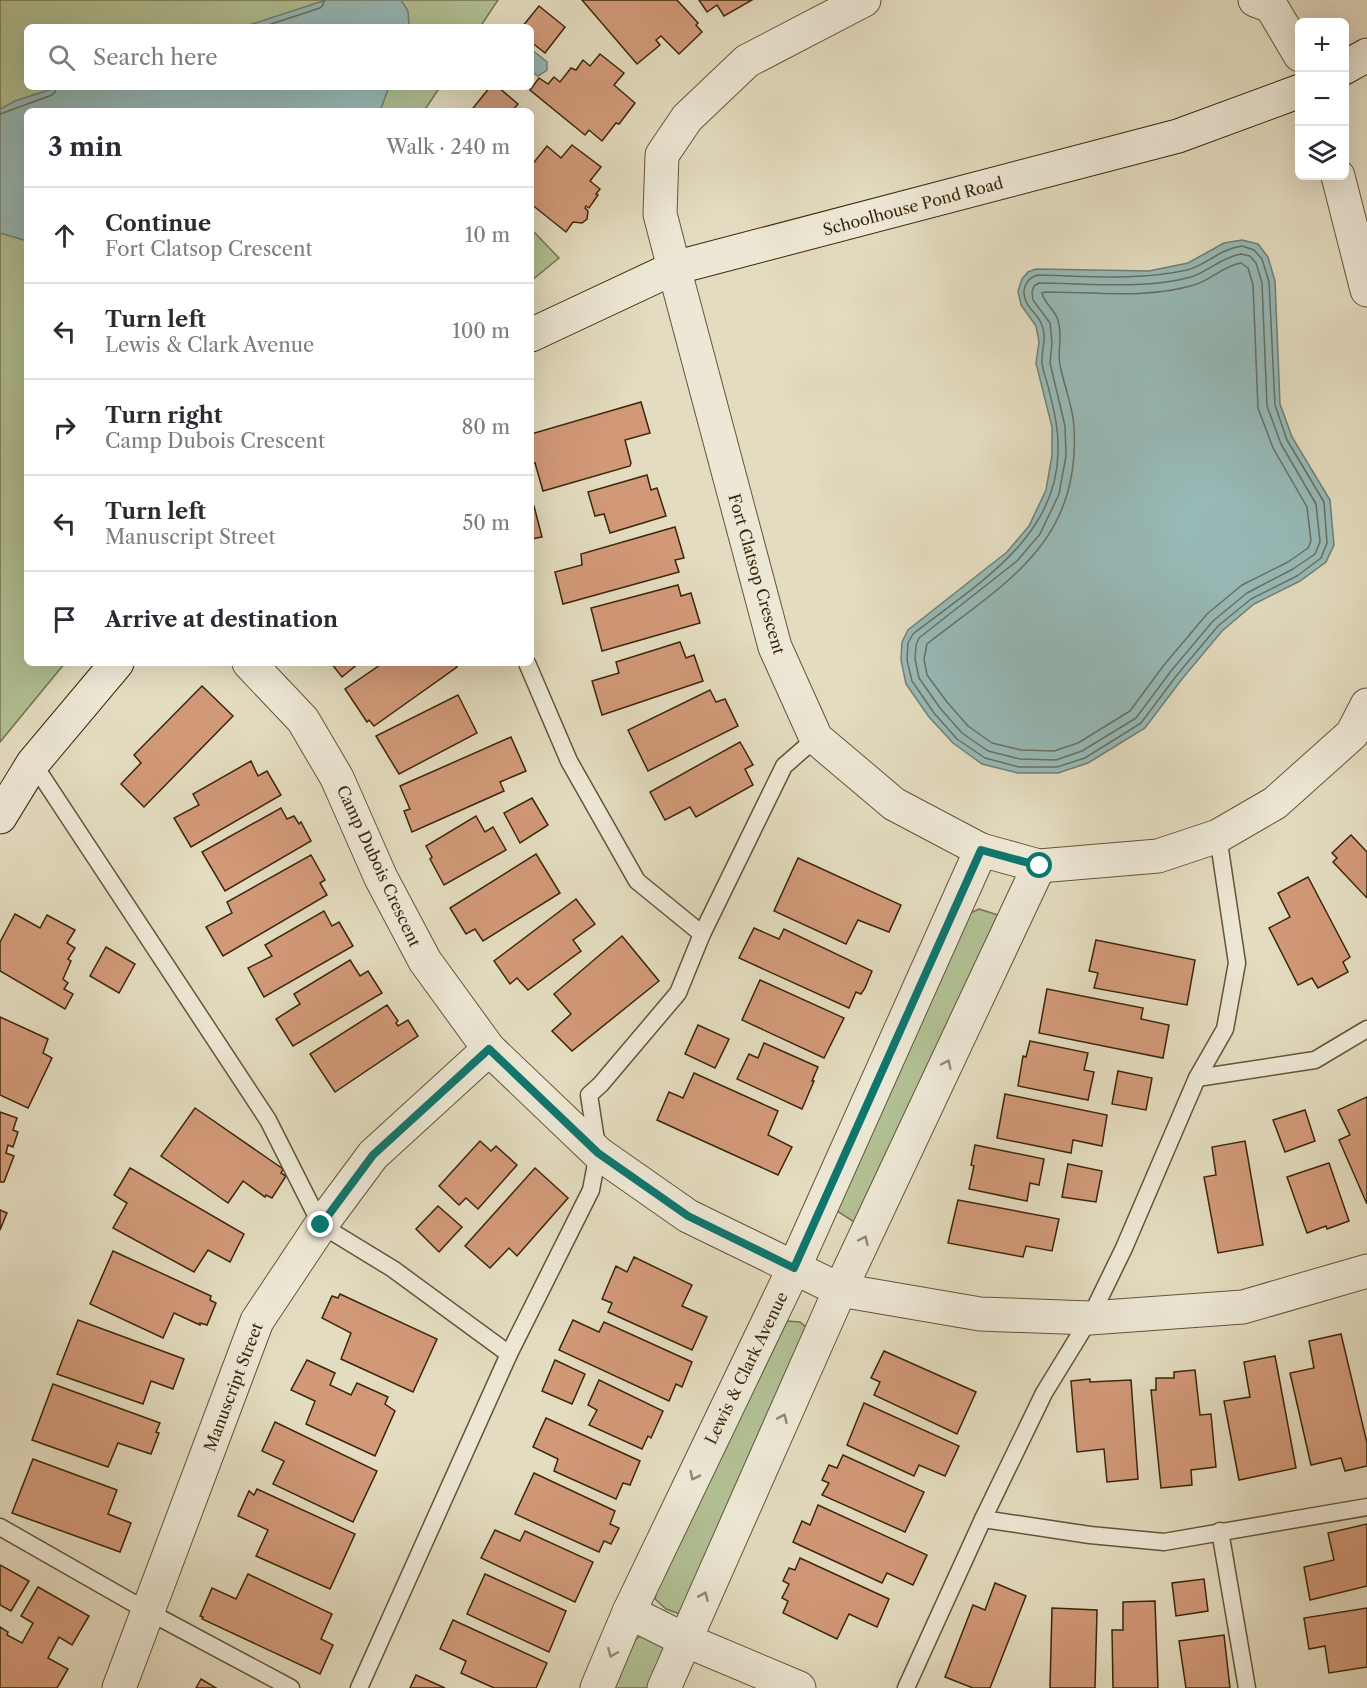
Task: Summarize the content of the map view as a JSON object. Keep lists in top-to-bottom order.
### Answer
{
  "streets": {
    "street": [
      "Schoolhouse Pond Road",
      "Fort Clatsop Crescent",
      "Camp Dubois Crescent",
      "Lewis & Clark Avenue",
      "Manuscript Street"
    ]
  },
  "crossings": [
    ["Schoolhouse Pond Road", "Fort Clatsop Crescent"],
    ["Fort Clatsop Crescent", "Lewis & Clark Avenue"],
    ["Camp Dubois Crescent", "Lewis & Clark Avenue"],
    ["Camp Dubois Crescent", "Manuscript Street"]
  ],
  "page": {
    "map_buttons": ["+", "−"],
    "search": "Search here",
    "heading": ["3 min", "Walk · 240 m"],
    "list": [
      ["Continue", "Fort Clatsop Crescent", "10 m"],
      ["Turn left", "Lewis & Clark Avenue", "100 m"],
      ["Turn right", "Camp Dubois Crescent", "80 m"],
      ["Turn left", "Manuscript Street", "50 m"],
      "Arrive at destination"
    ]
  }
}
